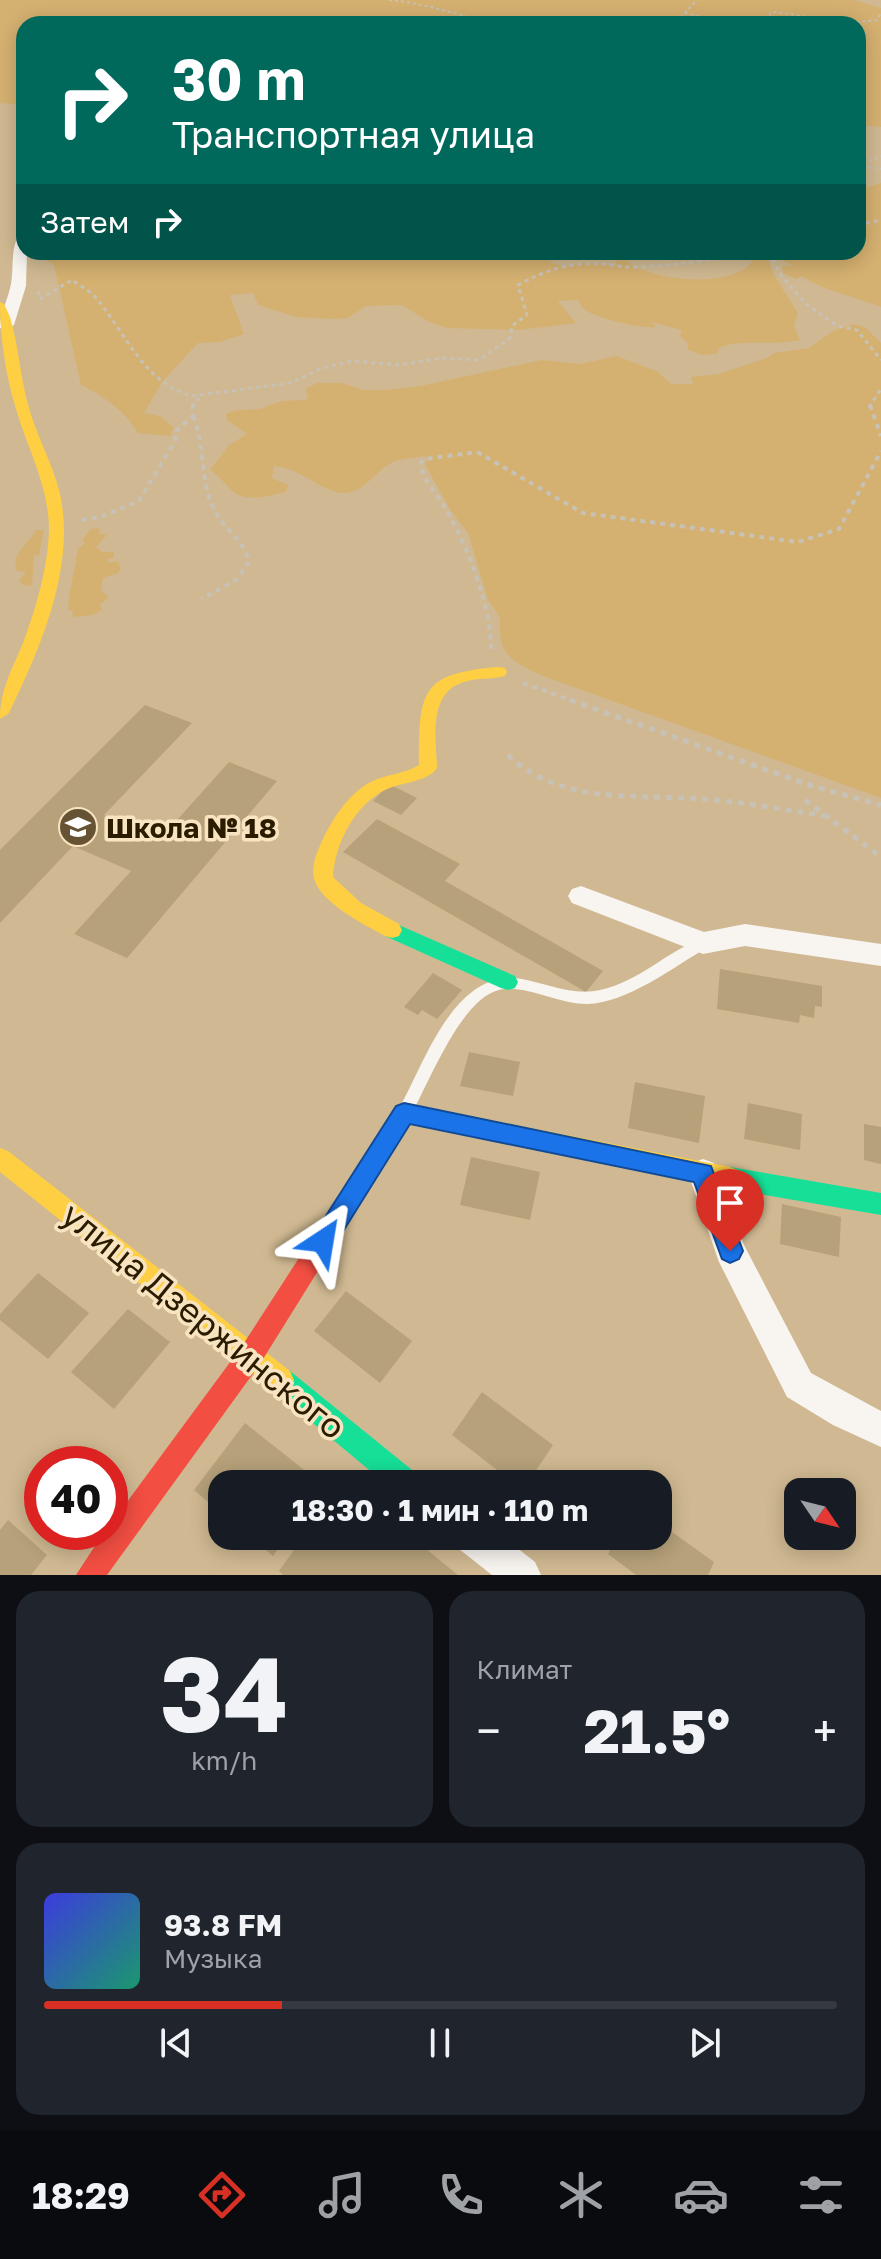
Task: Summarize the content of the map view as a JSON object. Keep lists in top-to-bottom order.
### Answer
{
  "streets": {
    "street": ["улица Дзержинского"]
  },
  "places": {
    "school or university": ["Школа № 18"]
  },
  "north": "bottom right",
  "page": {
    "turn": ["30 m", "Транспортная улица"],
    "then": "Затем",
    "limit": "40",
    "trip": "18:30 · 1 мин · 110 m",
    "tile": [
      ["34", "km/h"],
      "Климат"
    ],
    "heat": ["−", "21.5°", "+"],
    "song": ["93.8 FM", "Музыка"],
    "tabs": "18:29"
  }
}
